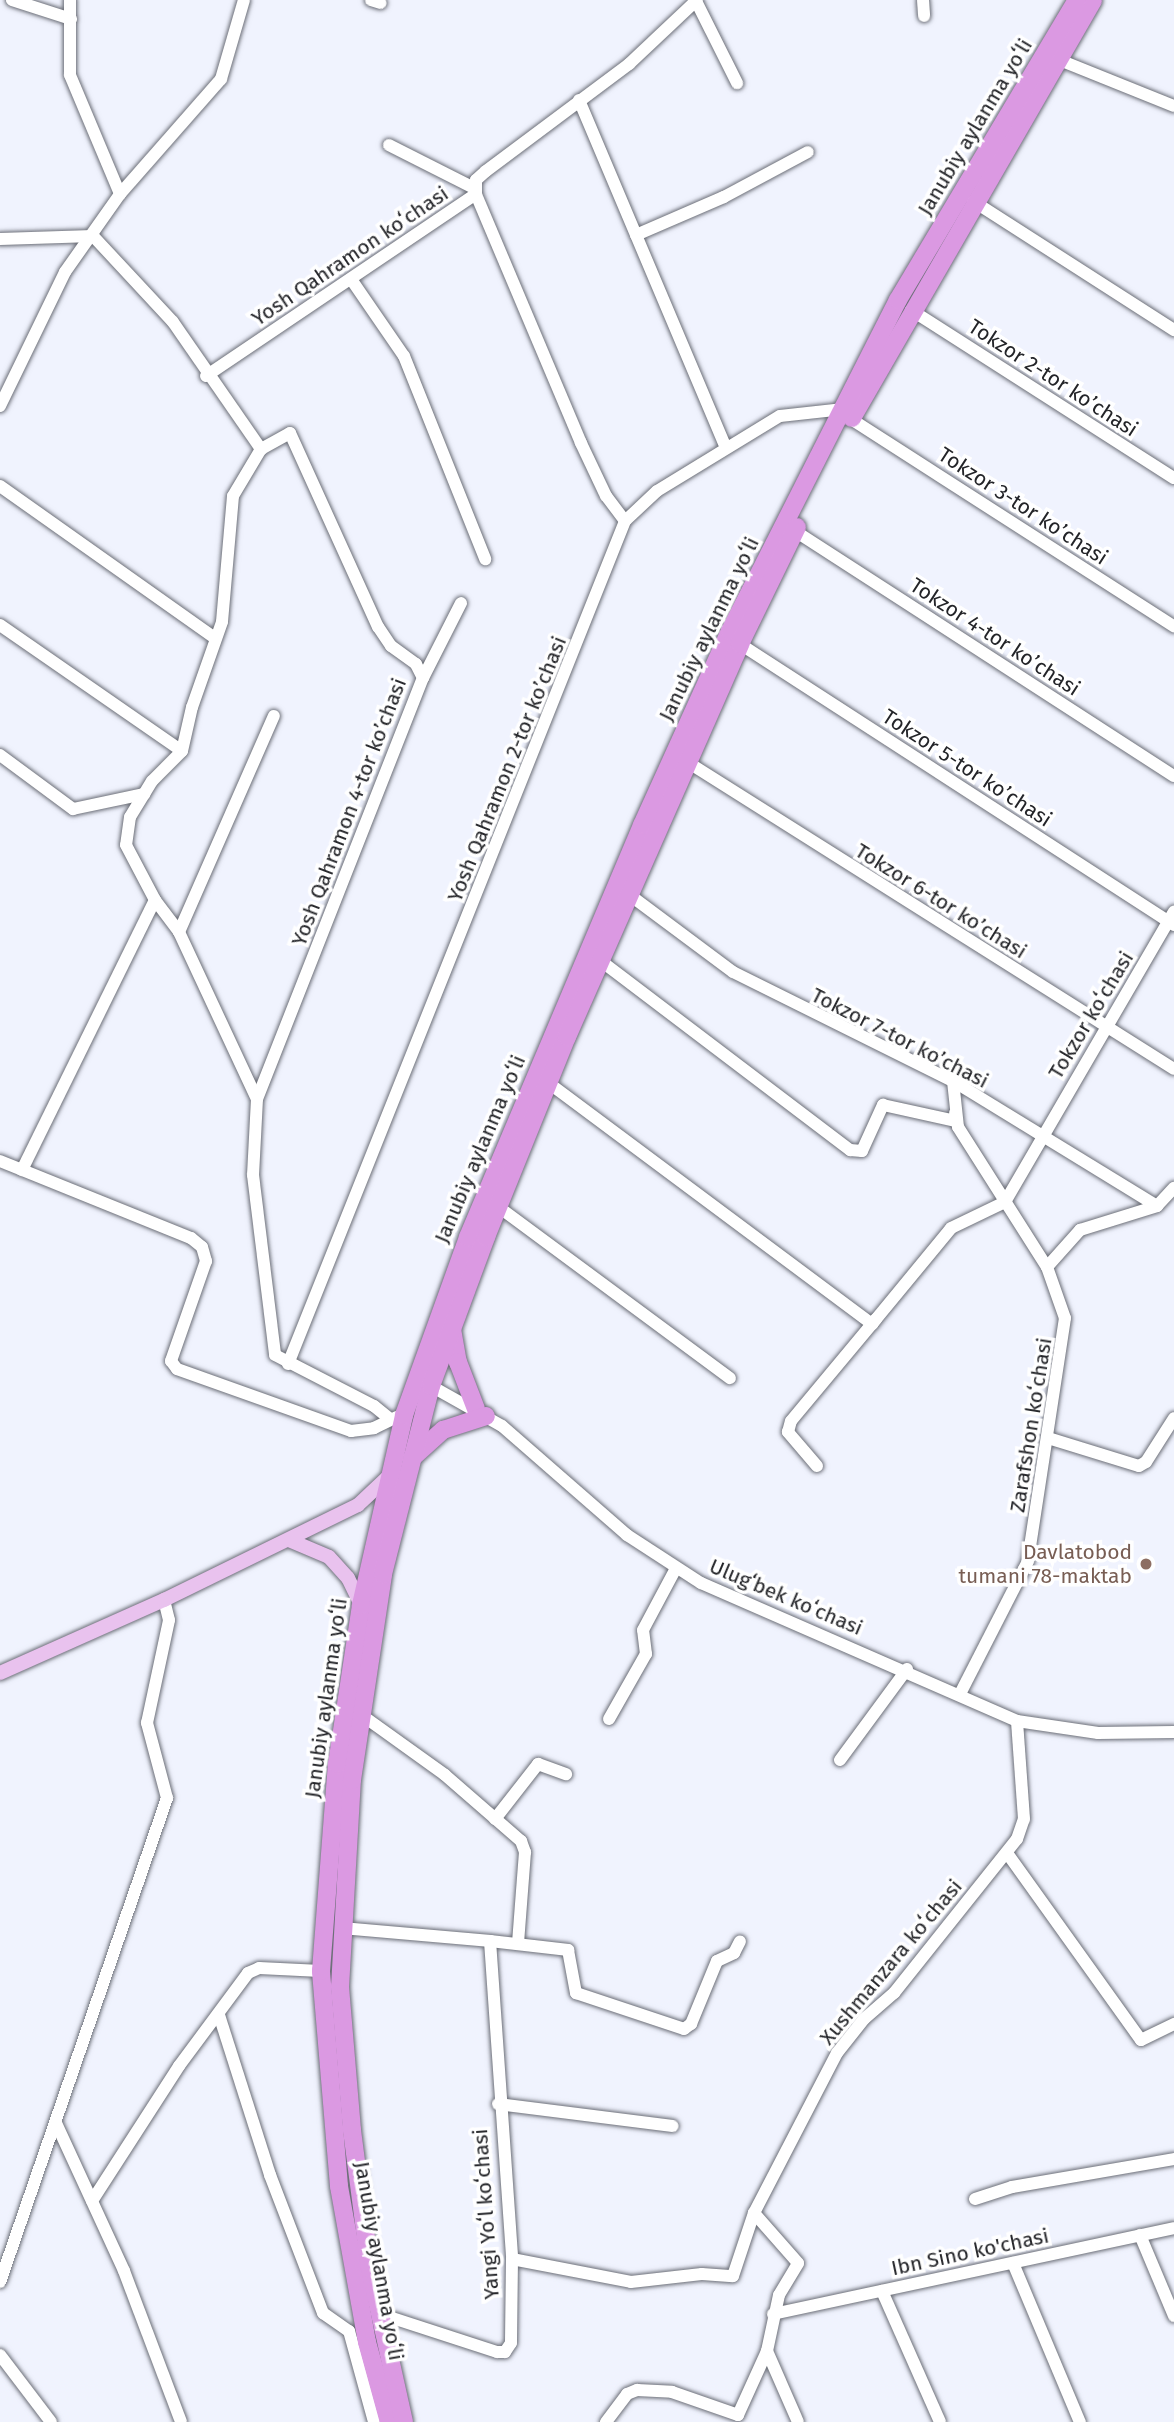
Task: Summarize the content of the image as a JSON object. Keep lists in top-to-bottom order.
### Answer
{
  "streets": {
    "highway": ["Janubiy aylanma yoʻli"],
    "street": [
      "Yosh Qahramon koʻchasi",
      "Tokzor 2-tor koʼchasi",
      "Tokzor 3-tor koʼchasi",
      "Tokzor 4-tor koʼchasi",
      "Tokzor 5-tor koʼchasi",
      "Yosh Qahramon 2-tor koʼchasi",
      "Yosh Qahramon 4-tor koʼchasi",
      "Tokzor 6-tor koʼchasi",
      "Tokzor koʻchasi",
      "Tokzor 7-tor koʼchasi",
      "Zarafshon koʻchasi",
      "Ulugʻbek koʻchasi",
      "Xushmanzara koʻchasi",
      "Yangi Yoʻl koʻchasi",
      "Ibn Sino ko'chasi"
    ]
  },
  "crossings": [
    ["Janubiy aylanma yoʻli", "Tokzor 2-tor koʼchasi"],
    ["Janubiy aylanma yoʻli", "Tokzor 3-tor koʼchasi"],
    ["Janubiy aylanma yoʻli", "Tokzor 4-tor koʼchasi"],
    ["Janubiy aylanma yoʻli", "Tokzor 5-tor koʼchasi"],
    ["Janubiy aylanma yoʻli", "Tokzor 6-tor koʼchasi"],
    ["Janubiy aylanma yoʻli", "Tokzor 7-tor koʼchasi"],
    ["Janubiy aylanma yoʻli", "Ulugʻbek koʻchasi"],
    ["Janubiy aylanma yoʻli", "Yangi Yoʻl koʻchasi"],
    ["Tokzor 5-tor koʼchasi", "Tokzor koʻchasi"],
    ["Tokzor 6-tor koʼchasi", "Tokzor koʻchasi"],
    ["Tokzor koʻchasi", "Tokzor 7-tor koʼchasi"],
    ["Zarafshon koʻchasi", "Ulugʻbek koʻchasi"],
    ["Ulugʻbek koʻchasi", "Xushmanzara koʻchasi"],
    ["Xushmanzara koʻchasi", "Yangi Yoʻl koʻchasi"]
  ],
  "places": ["Davlatobod tumani 78-maktab"]
}
